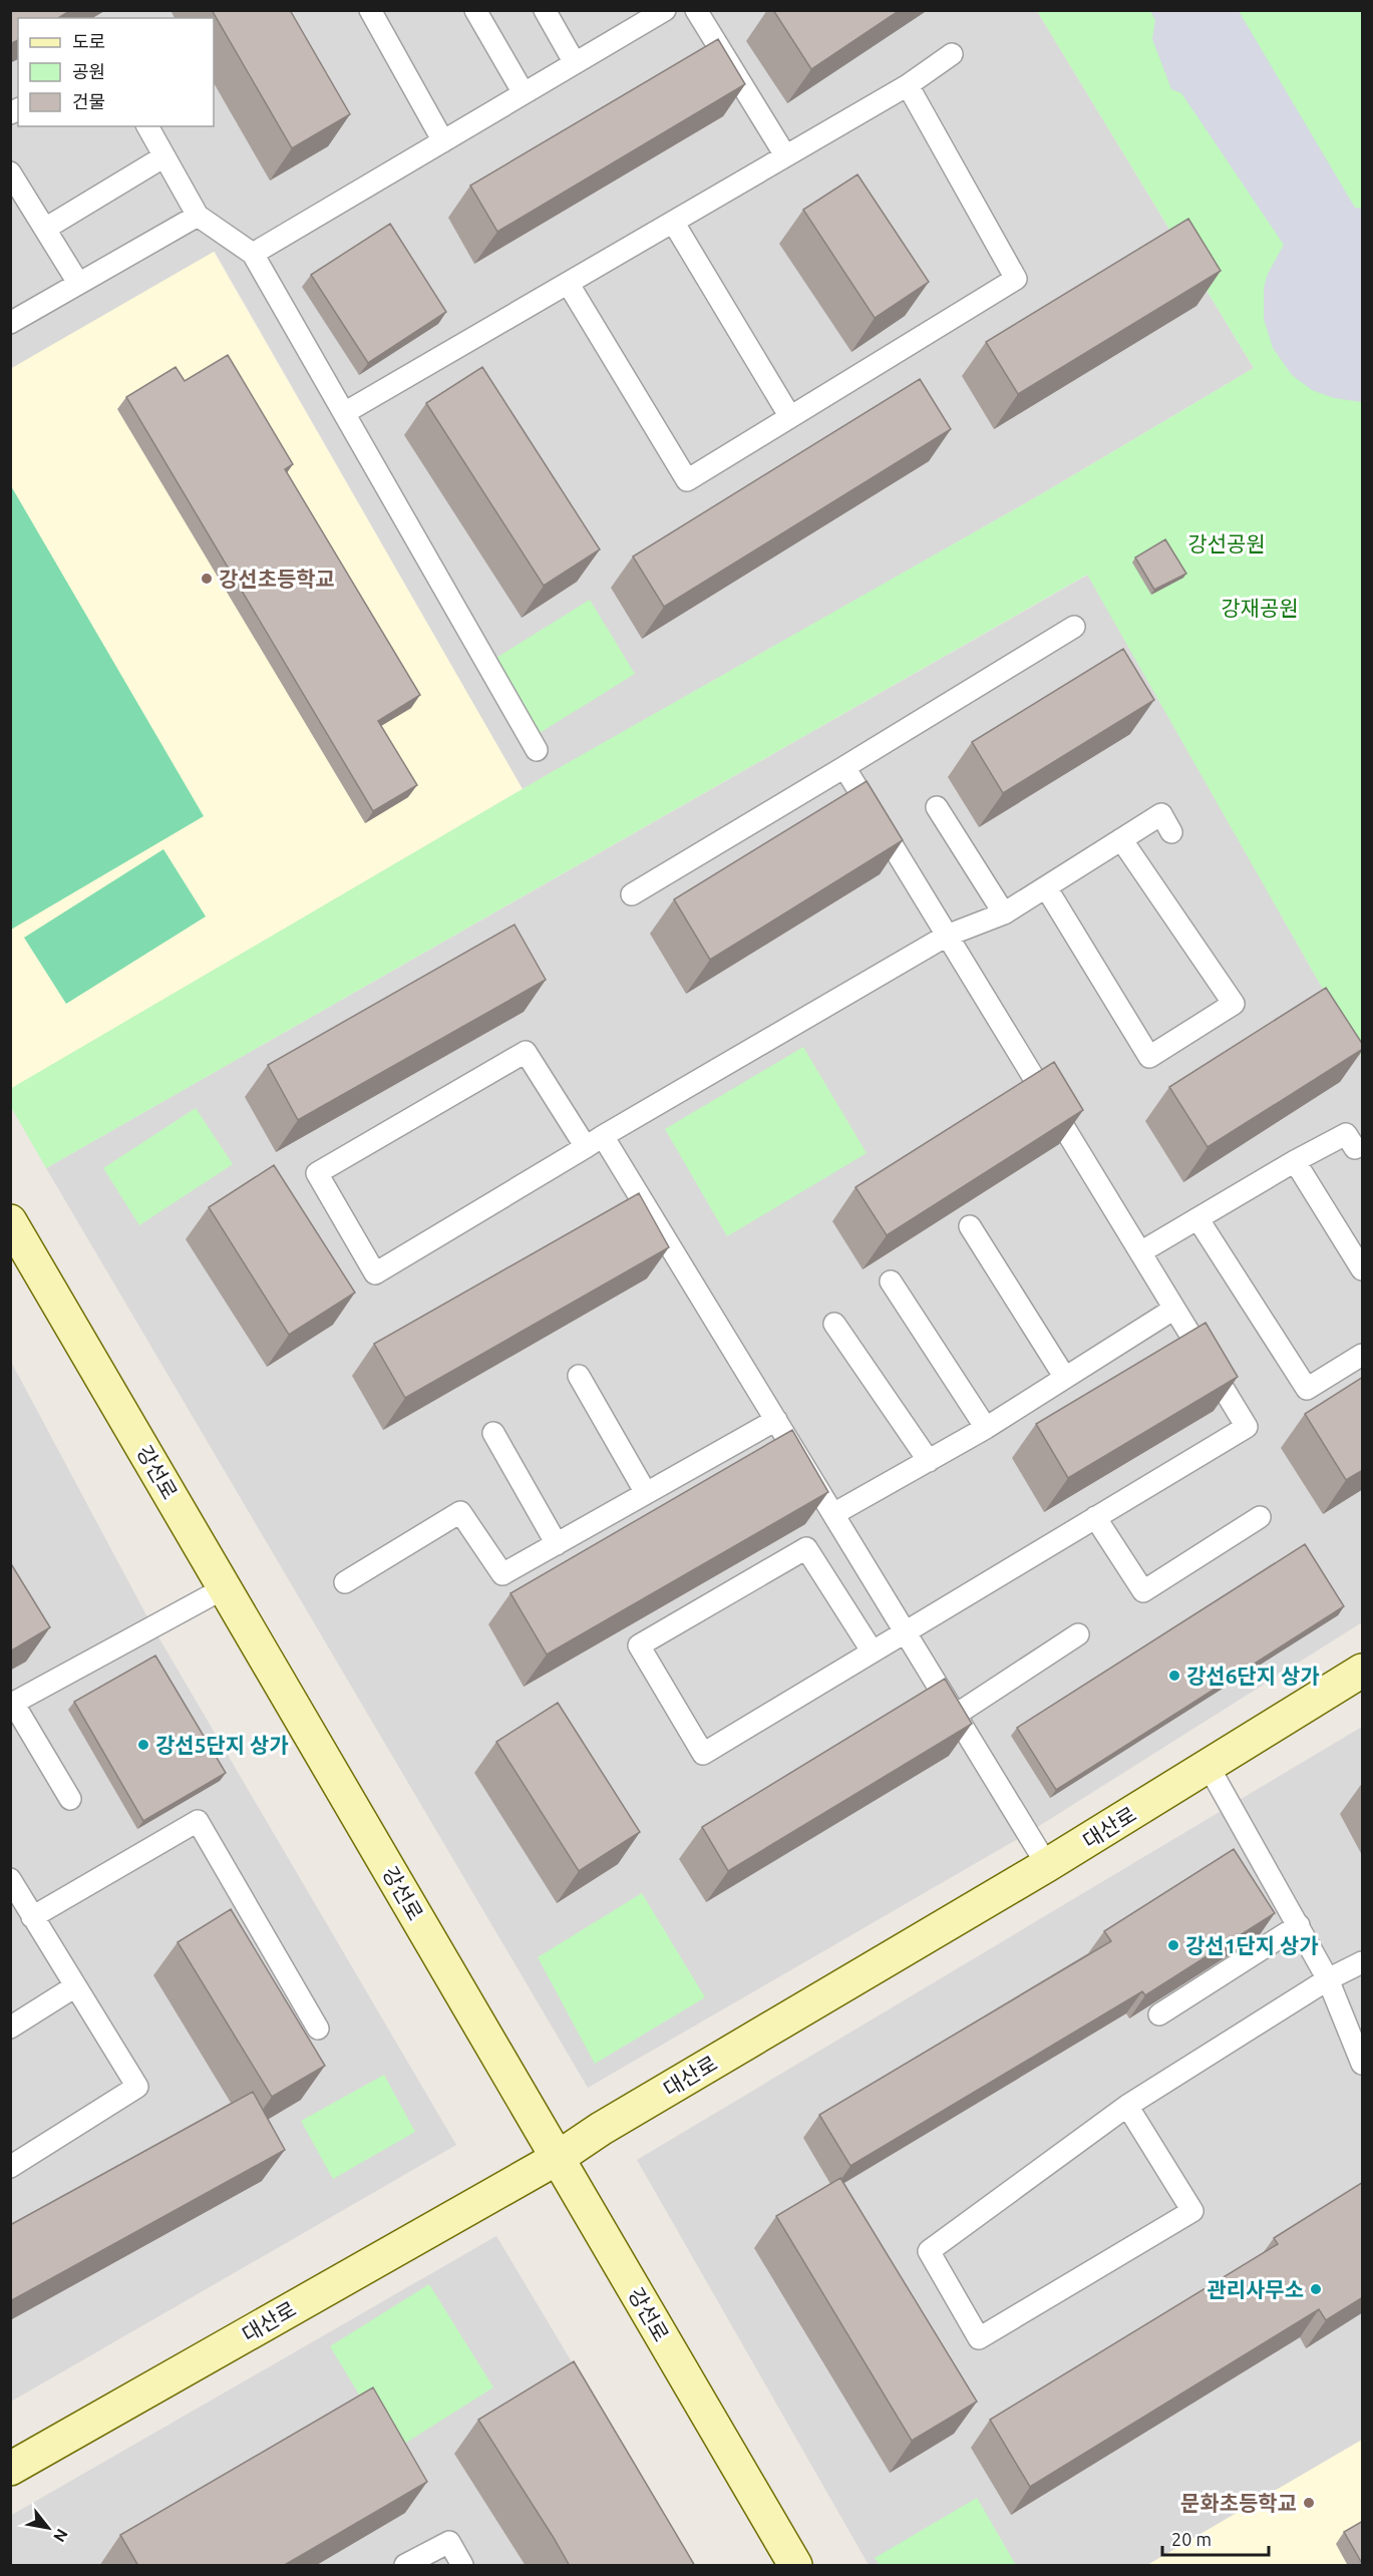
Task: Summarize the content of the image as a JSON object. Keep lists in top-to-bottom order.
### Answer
{
  "streets": {
    "main road": ["강선로", "대산로"]
  },
  "crossings": [
    ["강선로", "대산로"]
  ],
  "parks": ["강선공원", "강재공원"],
  "places": [
    "강선초등학교",
    "강선6단지 상가",
    "강선5단지 상가",
    "강선1단지 상가",
    "관리사무소",
    "문화초등학교"
  ],
  "legend": ["도로", "공원", "건물"],
  "scale_bar": "20 m",
  "north": "bottom right"
}
